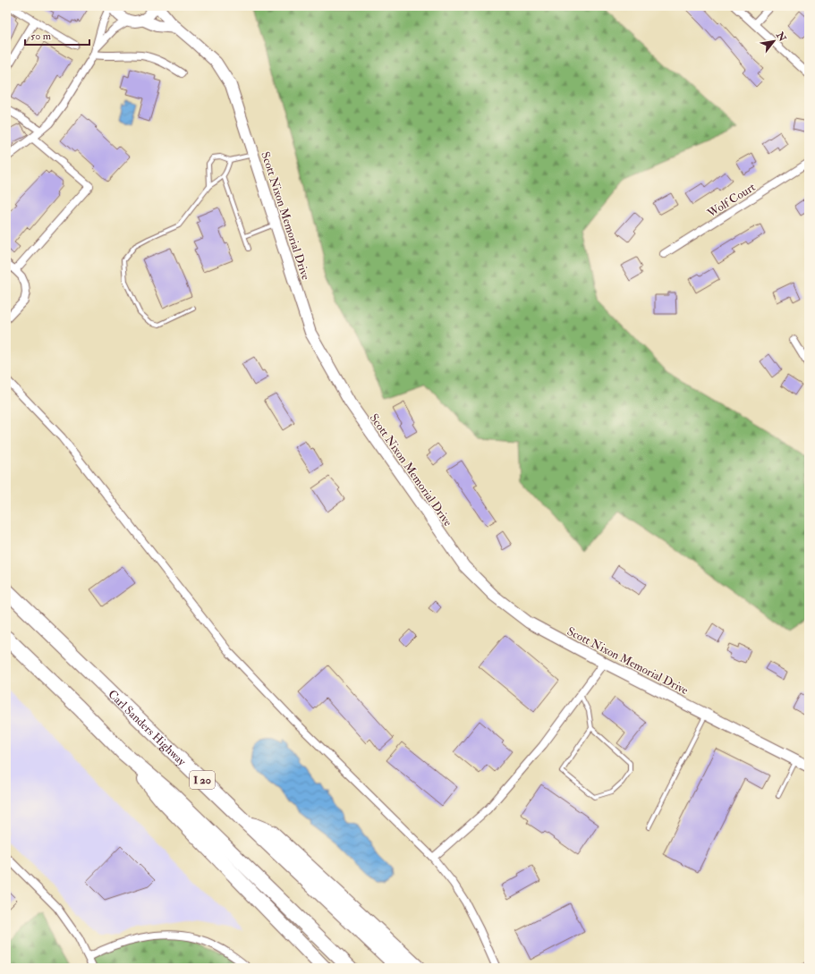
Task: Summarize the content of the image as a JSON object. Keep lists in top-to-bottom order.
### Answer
{
  "streets": {
    "highway": ["Carl Sanders Highway", "I 20"],
    "main road": ["Scott Nixon Memorial Drive"],
    "street": ["Wolf Court"]
  },
  "scale_bar": "50 m",
  "north": "top right"
}
